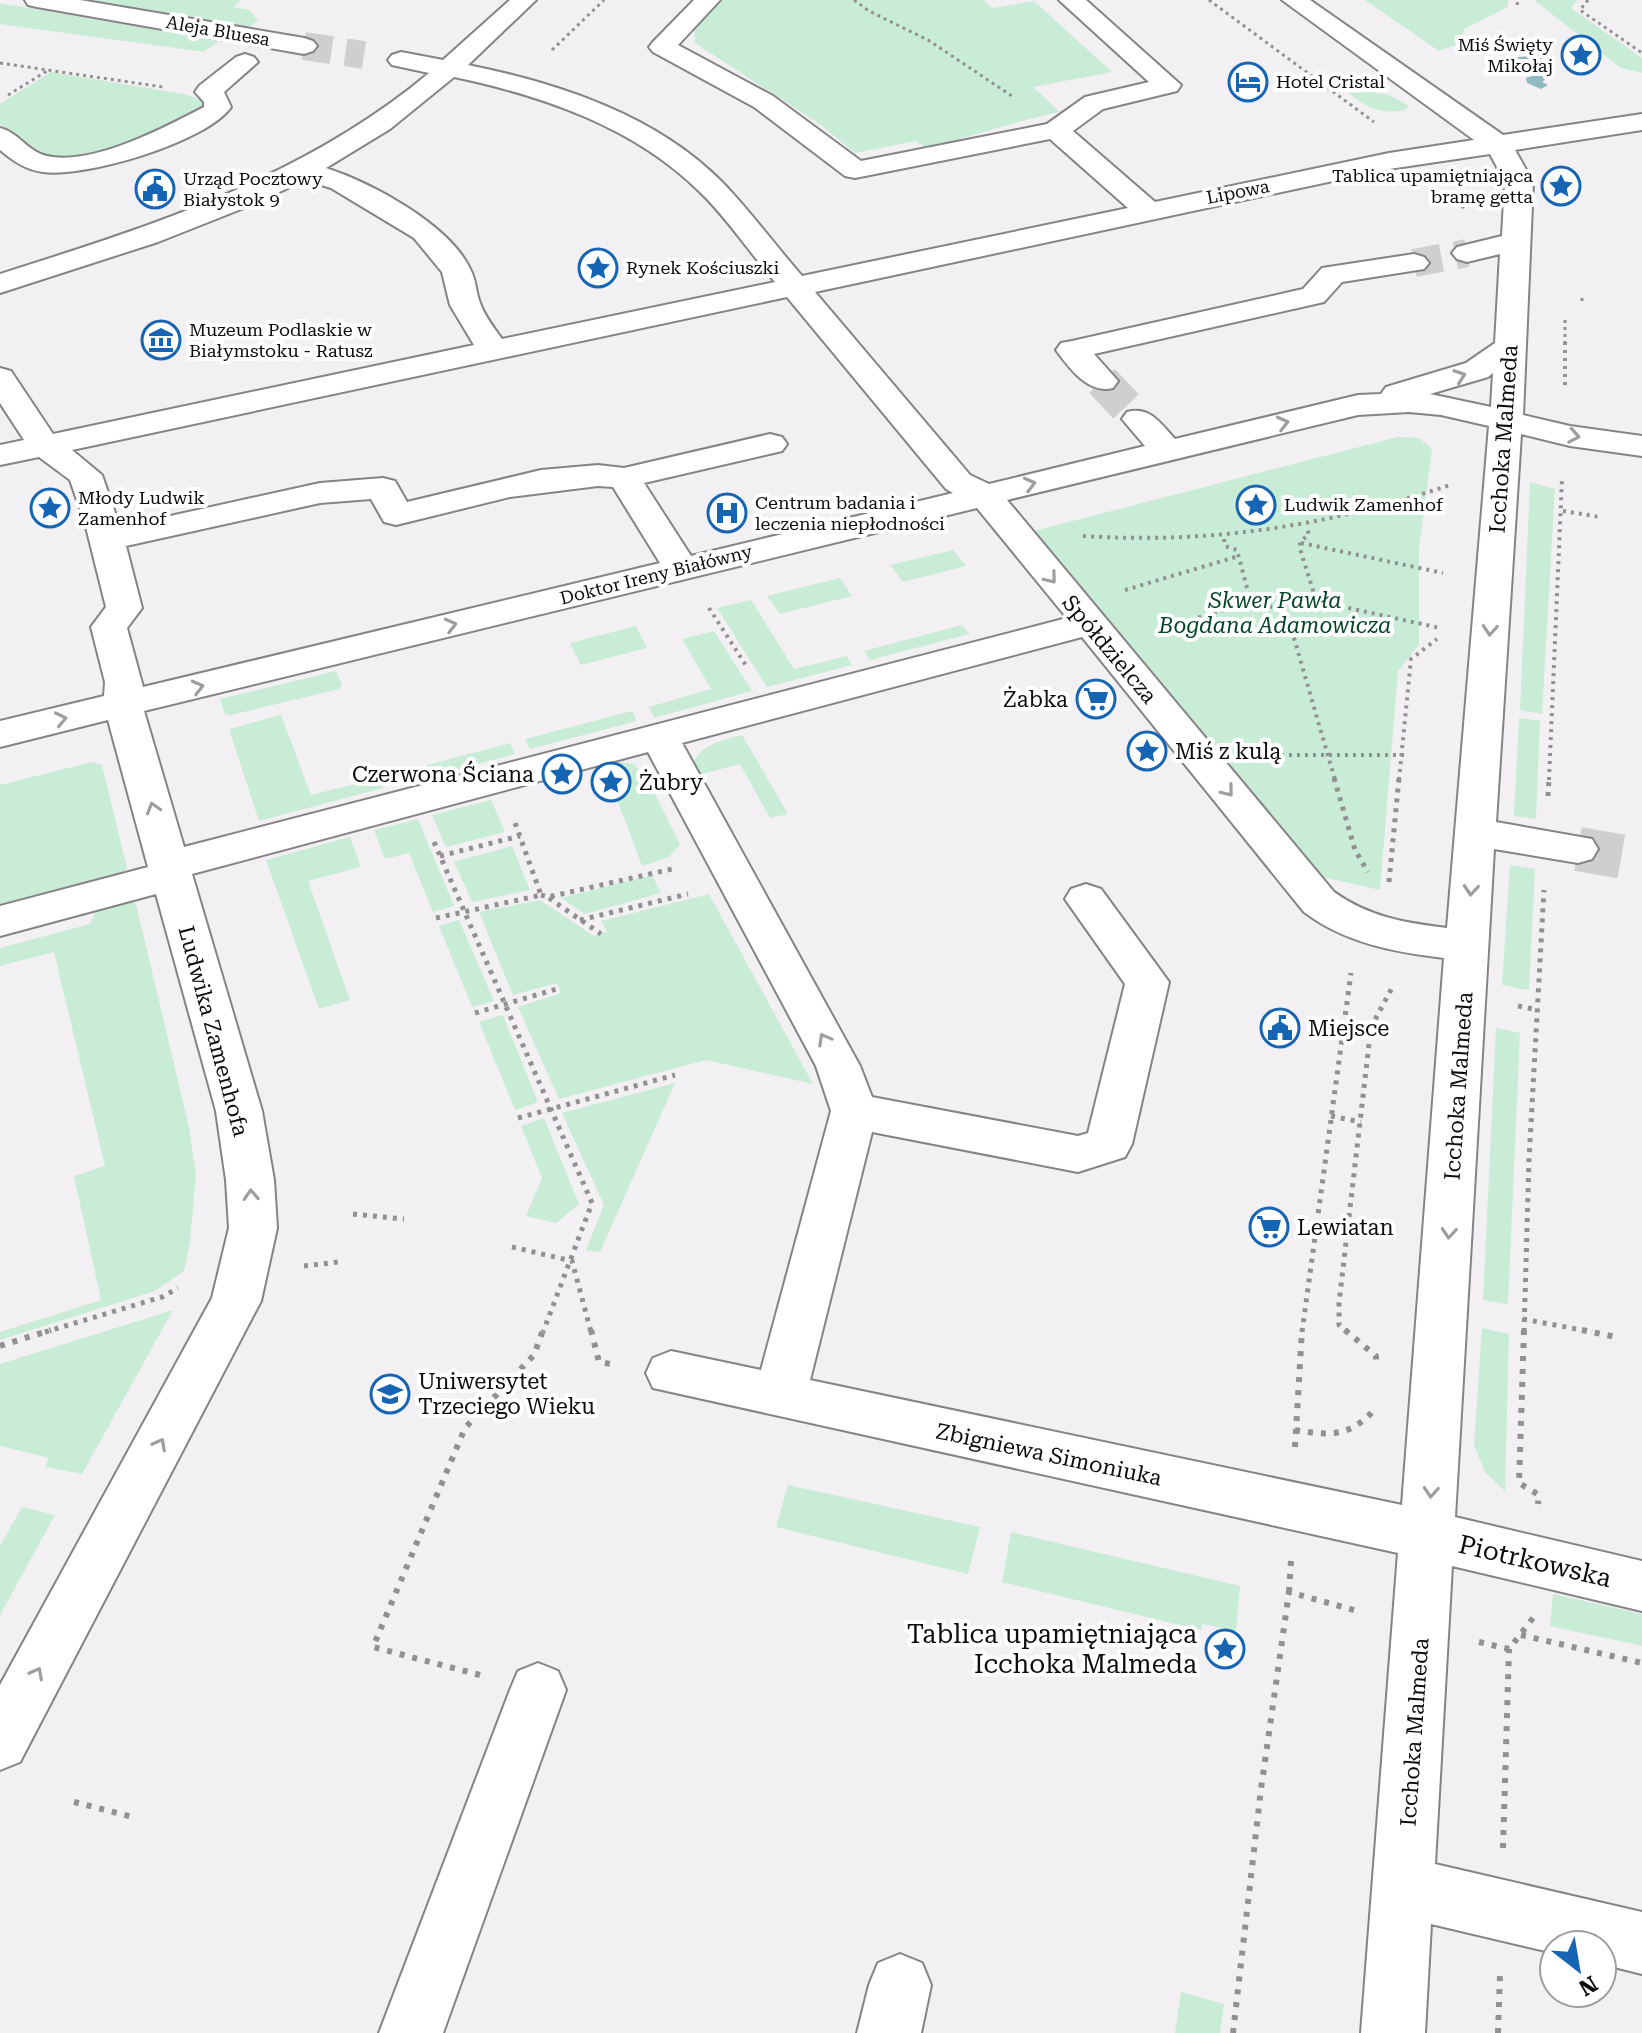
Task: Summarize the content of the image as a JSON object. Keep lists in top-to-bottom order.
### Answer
{
  "streets": {
    "street": [
      "Aleja Bluesa",
      "Lipowa",
      "Icchoka Malmeda",
      "Doktor Ireny Białówny",
      "Spółdzielcza",
      "Ludwika Zamenhofa",
      "Zbigniewa Simoniuka",
      "Piotrkowska"
    ]
  },
  "crossings": [
    ["Lipowa", "Icchoka Malmeda"],
    ["Lipowa", "Spółdzielcza"],
    ["Icchoka Malmeda", "Doktor Ireny Białówny"],
    ["Icchoka Malmeda", "Spółdzielcza"],
    ["Icchoka Malmeda", "Zbigniewa Simoniuka"],
    ["Icchoka Malmeda", "Piotrkowska"],
    ["Doktor Ireny Białówny", "Spółdzielcza"],
    ["Doktor Ireny Białówny", "Ludwika Zamenhofa"],
    ["Zbigniewa Simoniuka", "Piotrkowska"]
  ],
  "one_way": ["Icchoka Malmeda", "Spółdzielcza", "Ludwika Zamenhofa"],
  "parks": ["Skwer Pawła Bogdana Adamowicza"],
  "places": {
    "place": [
      "Miś Święty Mikołaj",
      "Tablica upamiętniająca bramę getta",
      "Rynek Kościuszki",
      "Ludwik Zamenhof",
      "Młody Ludwik Zamenhof",
      "Miś z kulą",
      "Czerwona Ściana",
      "Żubry",
      "Tablica upamiętniająca Icchoka Malmeda"
    ],
    "hotel": ["Hotel Cristal"],
    "public building": ["Urząd Pocztowy Białystok 9", "Miejsce"],
    "museum": ["Muzeum Podlaskie w Białymstoku - Ratusz"],
    "hospital": ["Centrum badania i leczenia niepłodności"],
    "supermarket": ["Żabka", "Lewiatan"],
    "school or university": ["Uniwersytet Trzeciego Wieku"]
  },
  "north": "bottom right"
}
